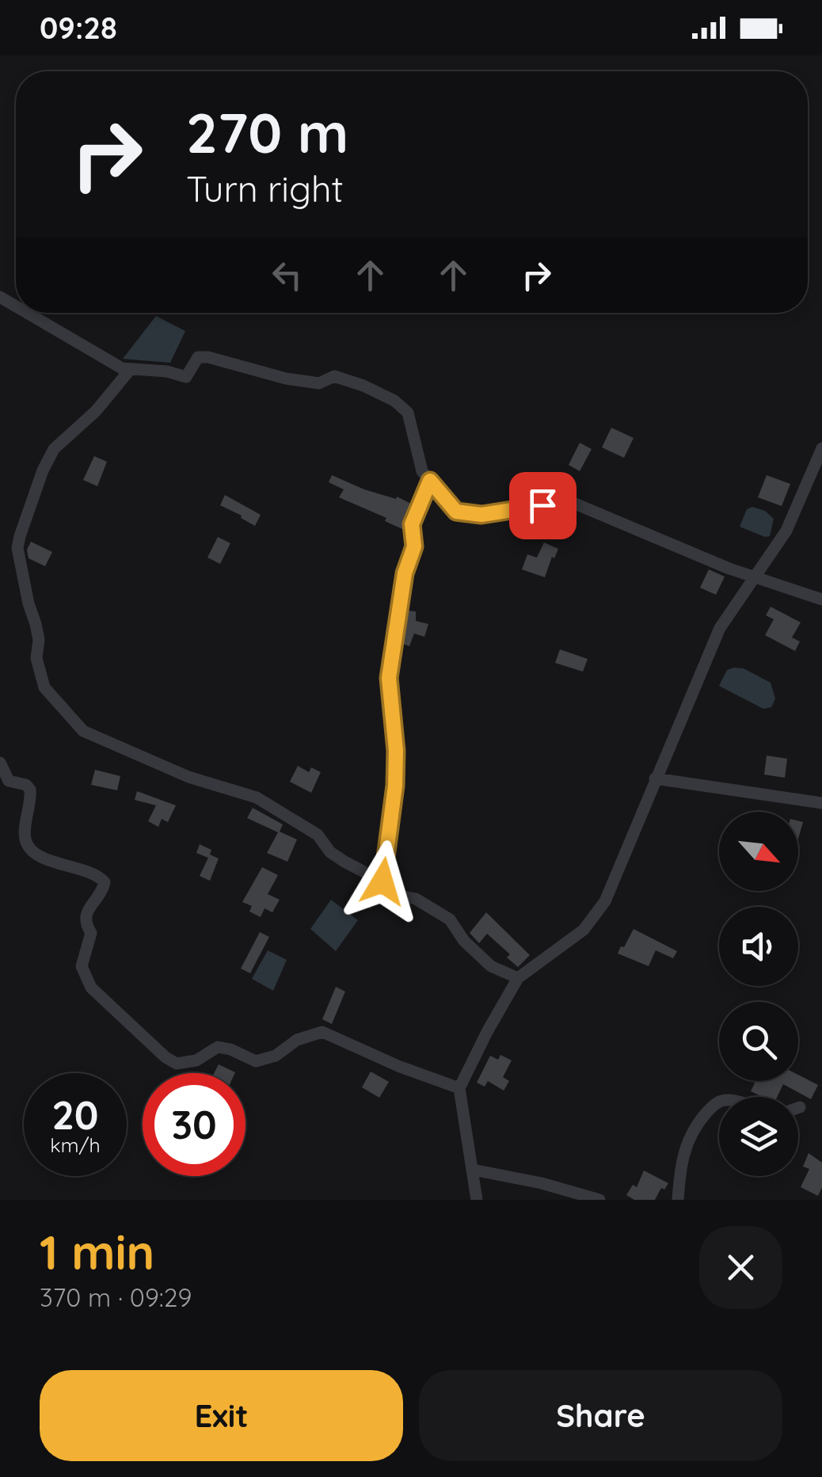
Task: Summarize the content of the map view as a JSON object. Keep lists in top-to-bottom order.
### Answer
{
  "north": "bottom right",
  "page": {
    "status": "09:28",
    "turn": ["270 m", "Turn right"],
    "speed": "20 km/h",
    "limit": "30",
    "heading": ["1 min", "370 m · 09:29"],
    "buttons": ["Exit", "Share"]
  }
}
